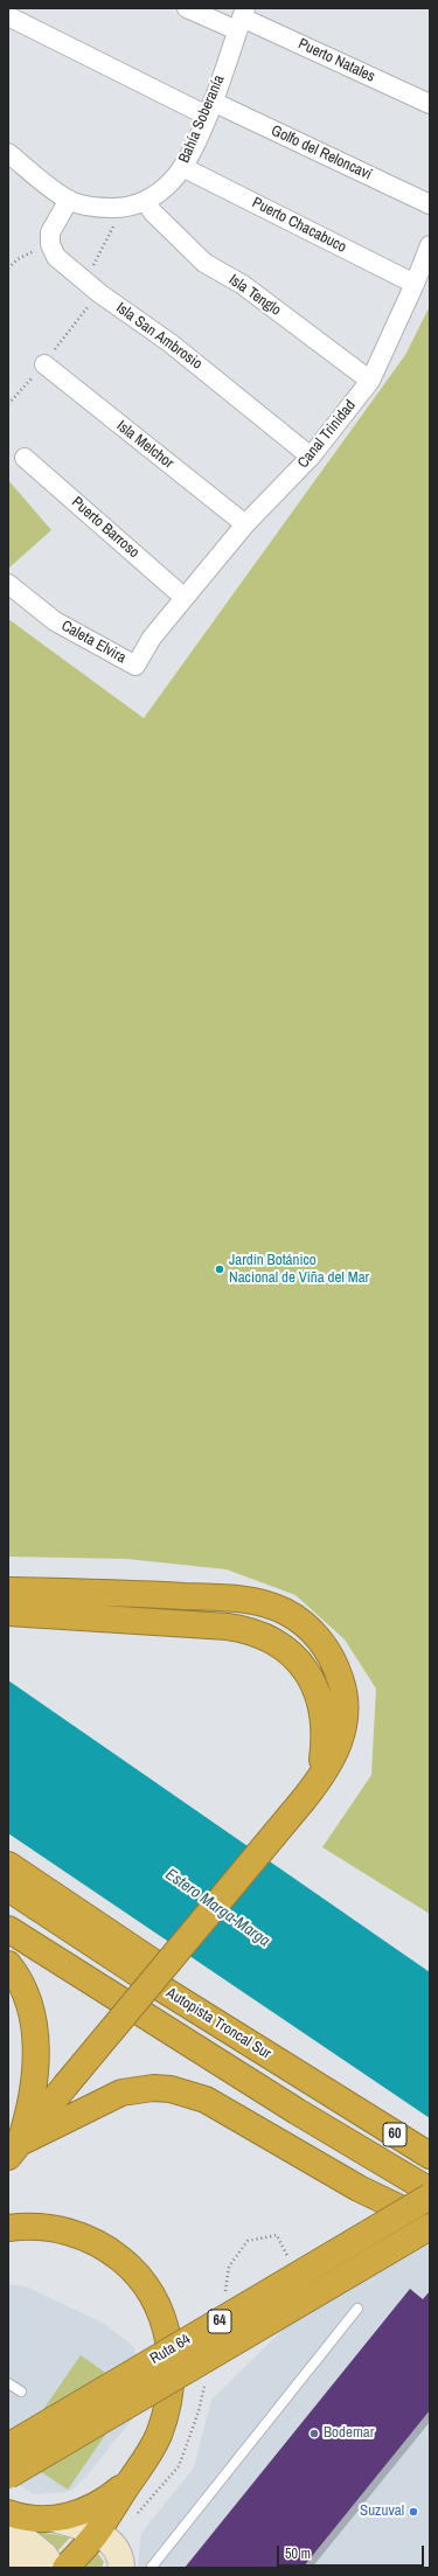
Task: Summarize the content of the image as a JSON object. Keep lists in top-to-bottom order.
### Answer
{
  "streets": {
    "highway": [
      "Autopista Troncal Sur",
      "60",
      "64",
      "Ruta 64"
    ],
    "street": [
      "Puerto Natales",
      "Bahía Soberanía",
      "Golfo del Reloncaví",
      "Puerto Chacabuco",
      "Isla Tenglo",
      "Isla San Ambrosio",
      "Canal Trinidad",
      "Isla Melchor",
      "Puerto Barroso",
      "Caleta Elvira"
    ]
  },
  "crossings": [
    ["Puerto Natales", "Bahía Soberanía"],
    ["Bahía Soberanía", "Golfo del Reloncaví"],
    ["Bahía Soberanía", "Puerto Chacabuco"],
    ["Bahía Soberanía", "Isla Tenglo"],
    ["Puerto Chacabuco", "Canal Trinidad"],
    ["Isla Tenglo", "Canal Trinidad"],
    ["Isla San Ambrosio", "Canal Trinidad"],
    ["Canal Trinidad", "Isla Melchor"],
    ["Canal Trinidad", "Puerto Barroso"],
    ["Canal Trinidad", "Caleta Elvira"],
    ["Puerto Barroso", "Caleta Elvira"]
  ],
  "water": ["Estero Marga-Marga"],
  "places": ["Jardín Botánico Nacional de Viña del Mar", "Bodemar", "Suzuval"],
  "scale_bar": "50 m"
}
